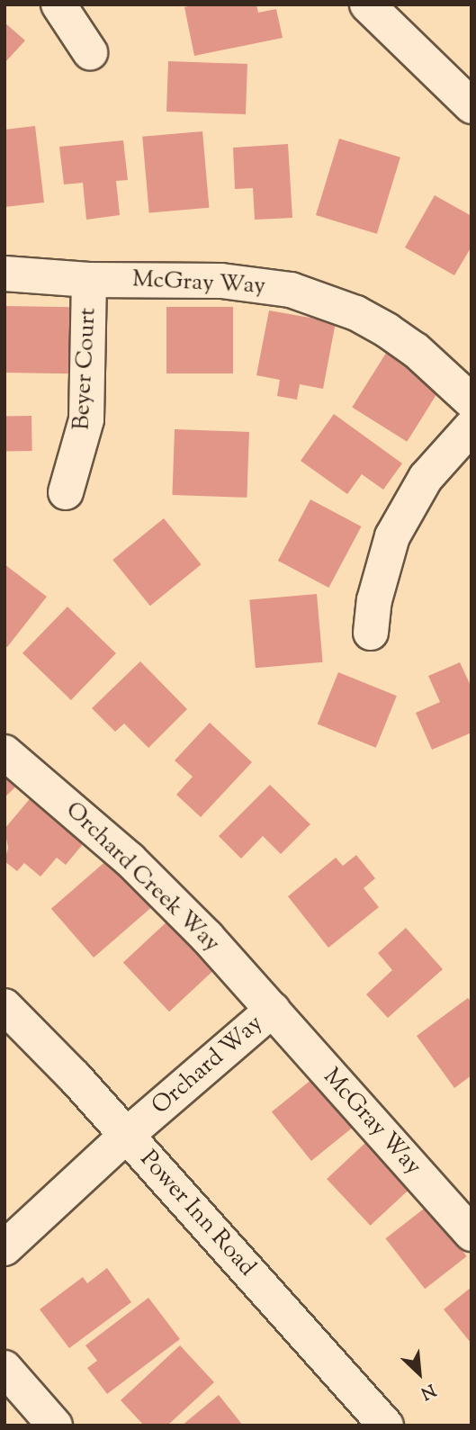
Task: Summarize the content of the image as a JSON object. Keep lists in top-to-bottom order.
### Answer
{
  "streets": {
    "street": [
      "McGray Way",
      "Beyer Court",
      "Orchard Creek Way",
      "Orchard Way",
      "Power Inn Road"
    ]
  },
  "crossings": [
    ["McGray Way", "Beyer Court"],
    ["McGray Way", "Orchard Creek Way"],
    ["McGray Way", "Orchard Way"],
    ["Orchard Creek Way", "Orchard Way"],
    ["Orchard Way", "Power Inn Road"]
  ],
  "north": "bottom right"
}
